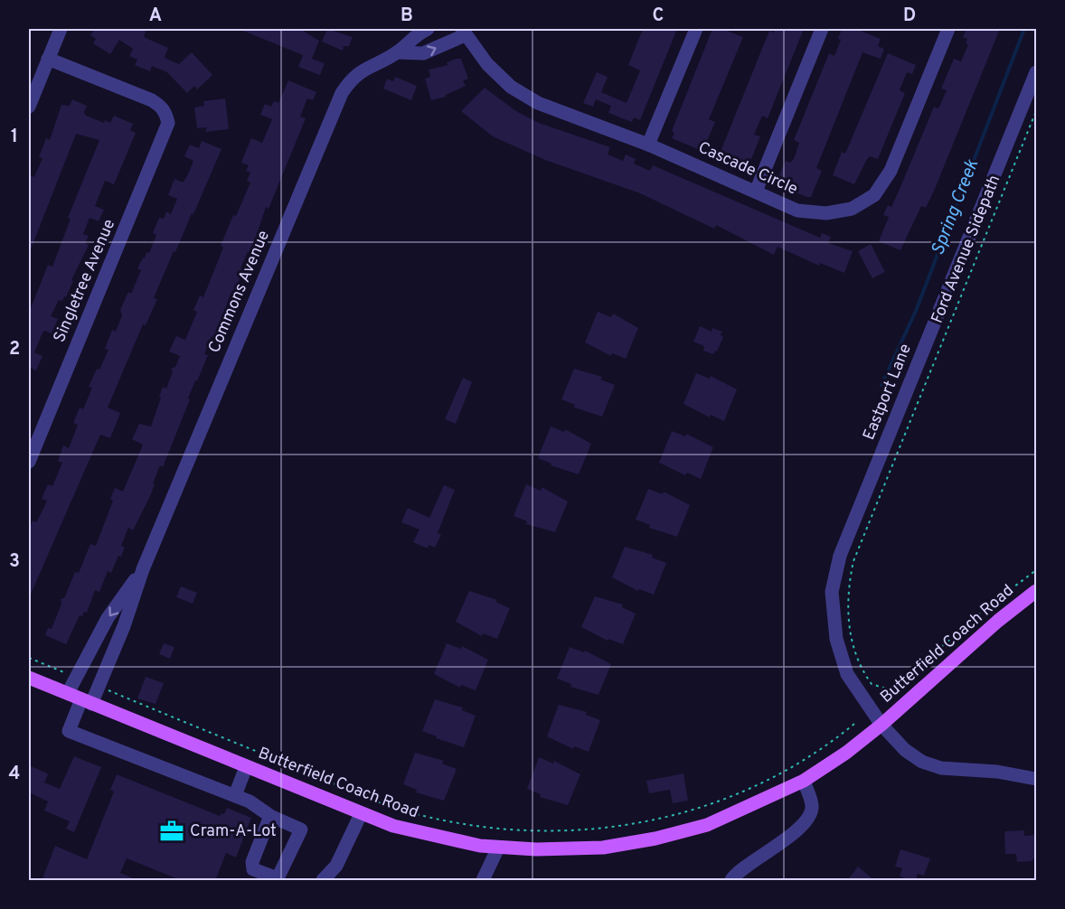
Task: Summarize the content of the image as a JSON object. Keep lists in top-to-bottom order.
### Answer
{
  "streets": {
    "main road": ["Butterfield Coach Road"],
    "street": [
      "Cascade Circle",
      "Singletree Avenue",
      "Commons Avenue",
      "Eastport Lane"
    ],
    "path": ["Ford Avenue Sidepath"]
  },
  "crossings": [
    ["Cascade Circle", "Commons Avenue"],
    ["Commons Avenue", "Butterfield Coach Road"],
    ["Eastport Lane", "Butterfield Coach Road"]
  ],
  "water": ["Spring Creek"],
  "places": {
    "office": ["Cram-A-Lot"]
  },
  "grid": {
    "columns": [
      "A",
      "B",
      "C",
      "D"
    ],
    "rows": [
      "1",
      "2",
      "3",
      "4"
    ]
  }
}
